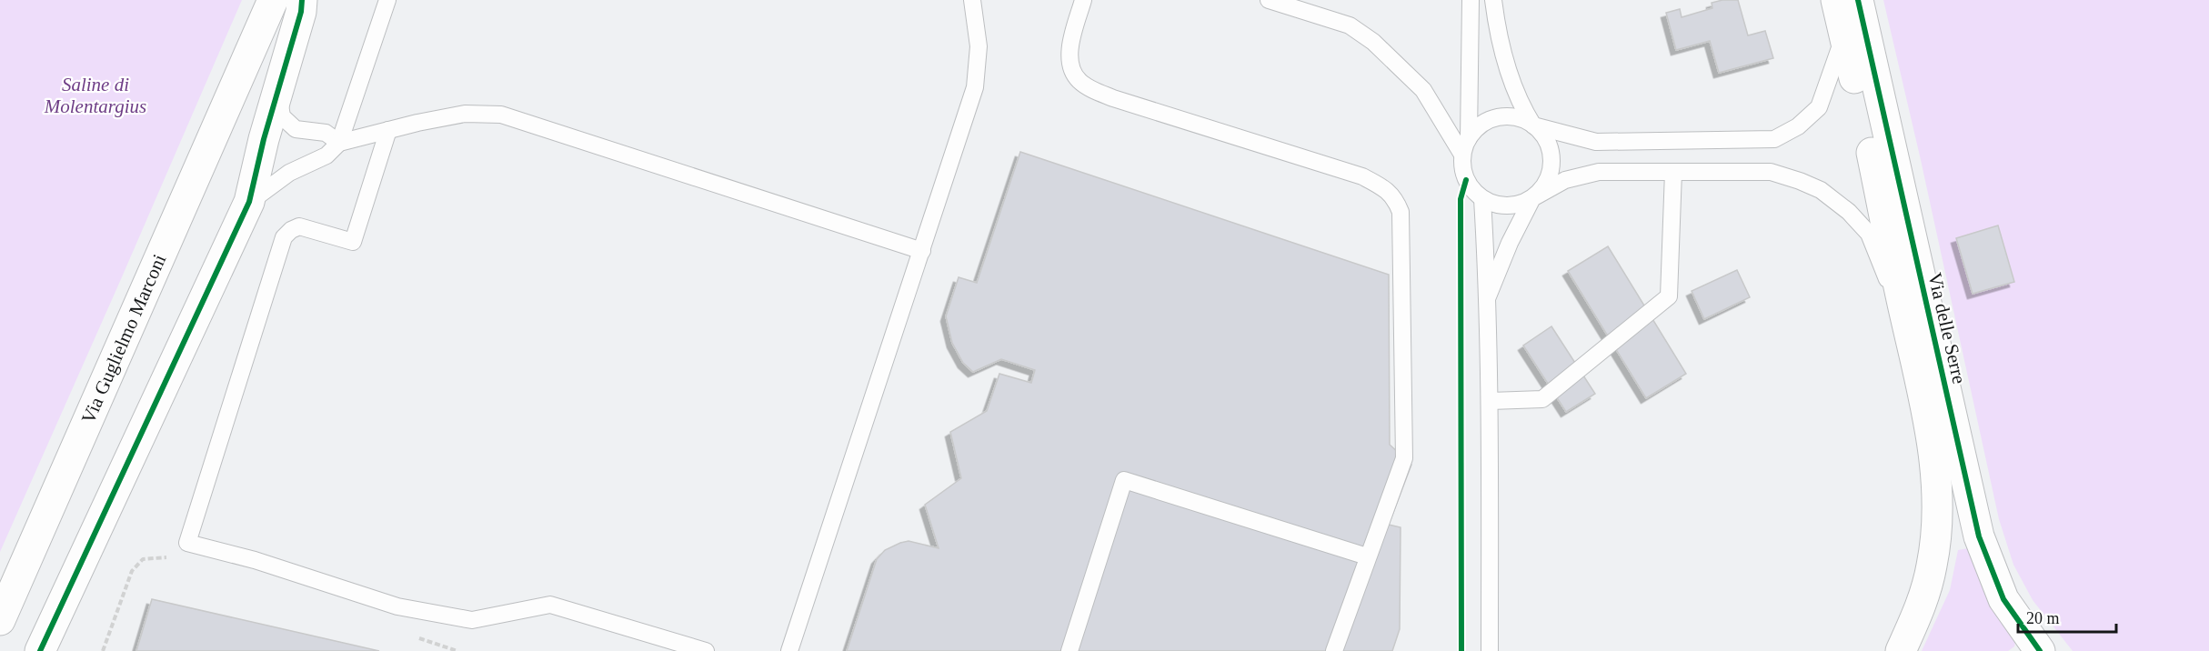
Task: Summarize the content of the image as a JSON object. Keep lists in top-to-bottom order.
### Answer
{
  "streets": {
    "street": ["Via delle Serre", "Via Guglielmo Marconi"]
  },
  "parks": ["Saline di Molentargius"],
  "scale_bar": "20 m"
}
